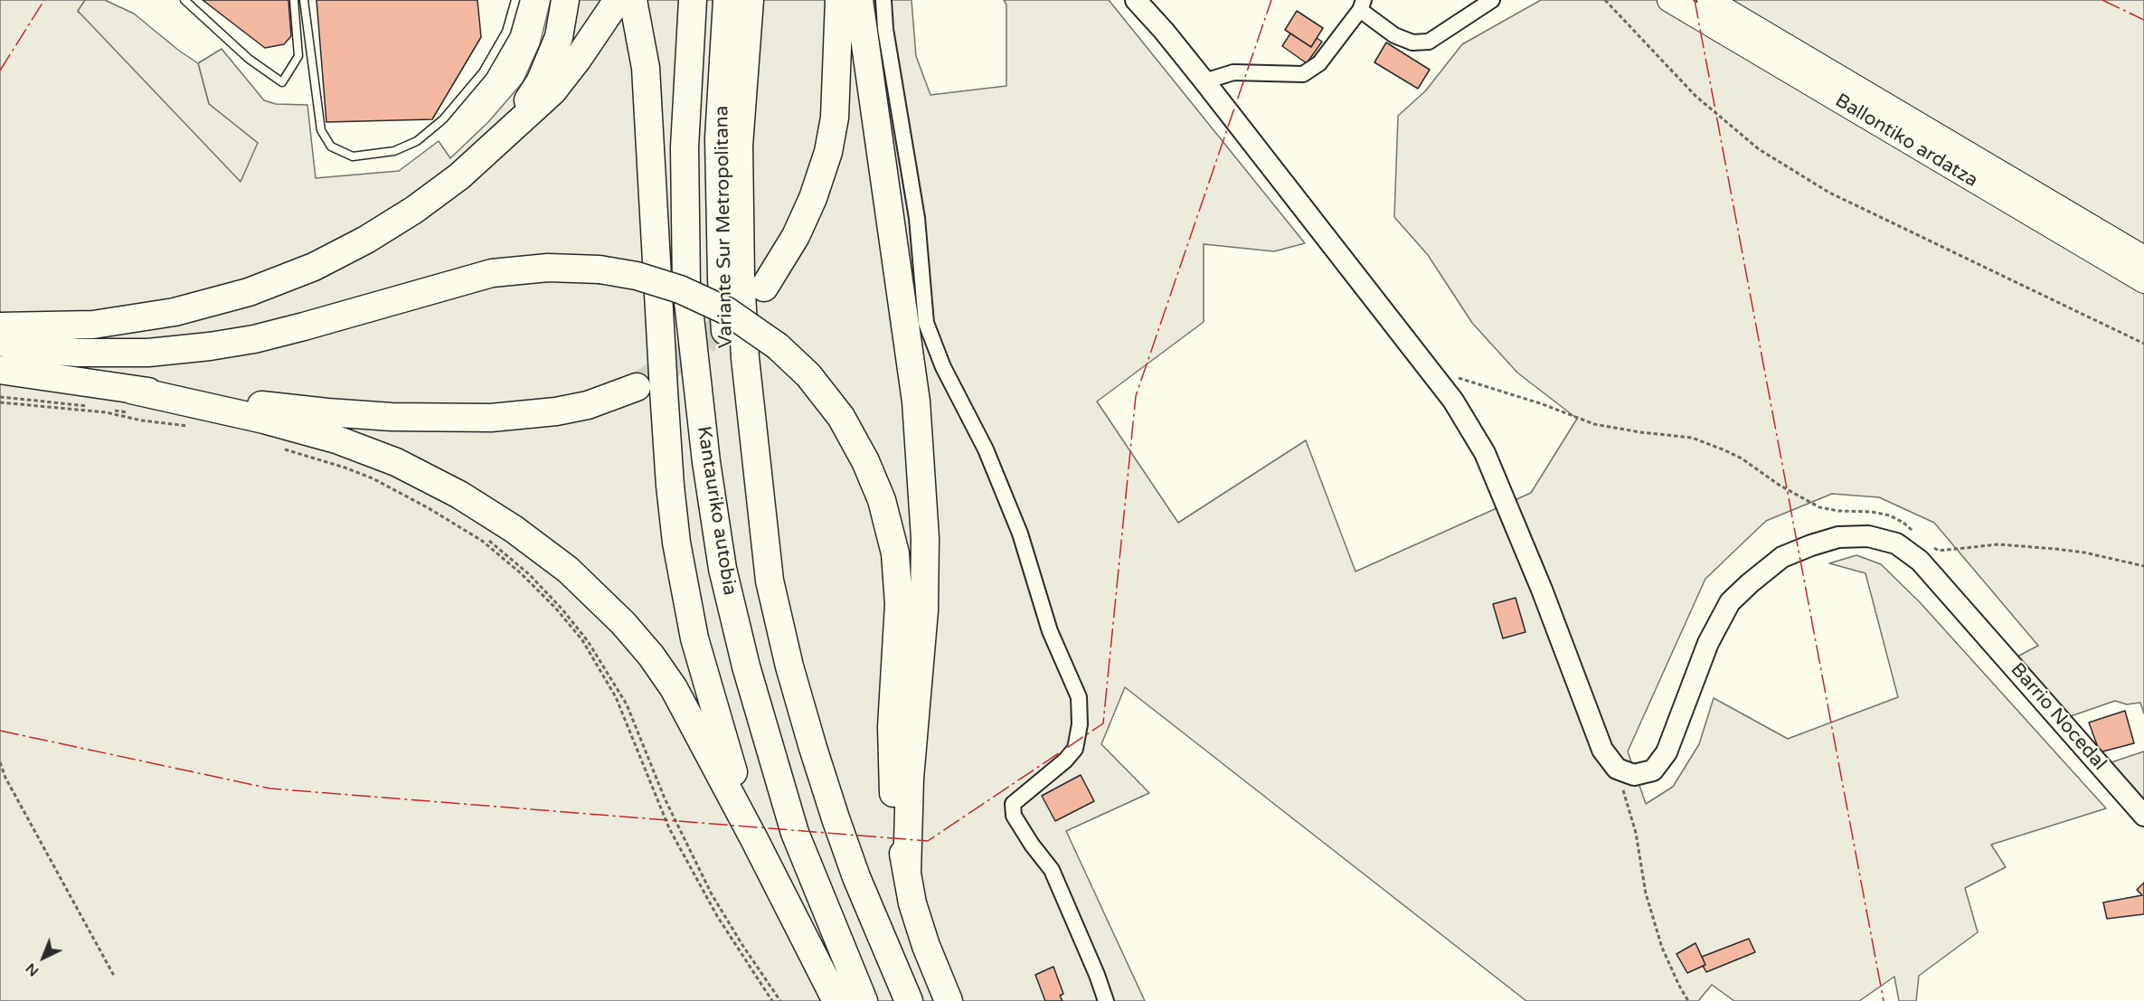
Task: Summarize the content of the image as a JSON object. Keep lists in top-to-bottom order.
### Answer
{
  "streets": {
    "highway": ["Variante Sur Metropolitana", "Kantauriko autobia"],
    "main road": ["Ballontiko ardatza"],
    "street": ["Barrio Nocedal"]
  },
  "north": "bottom left"
}
